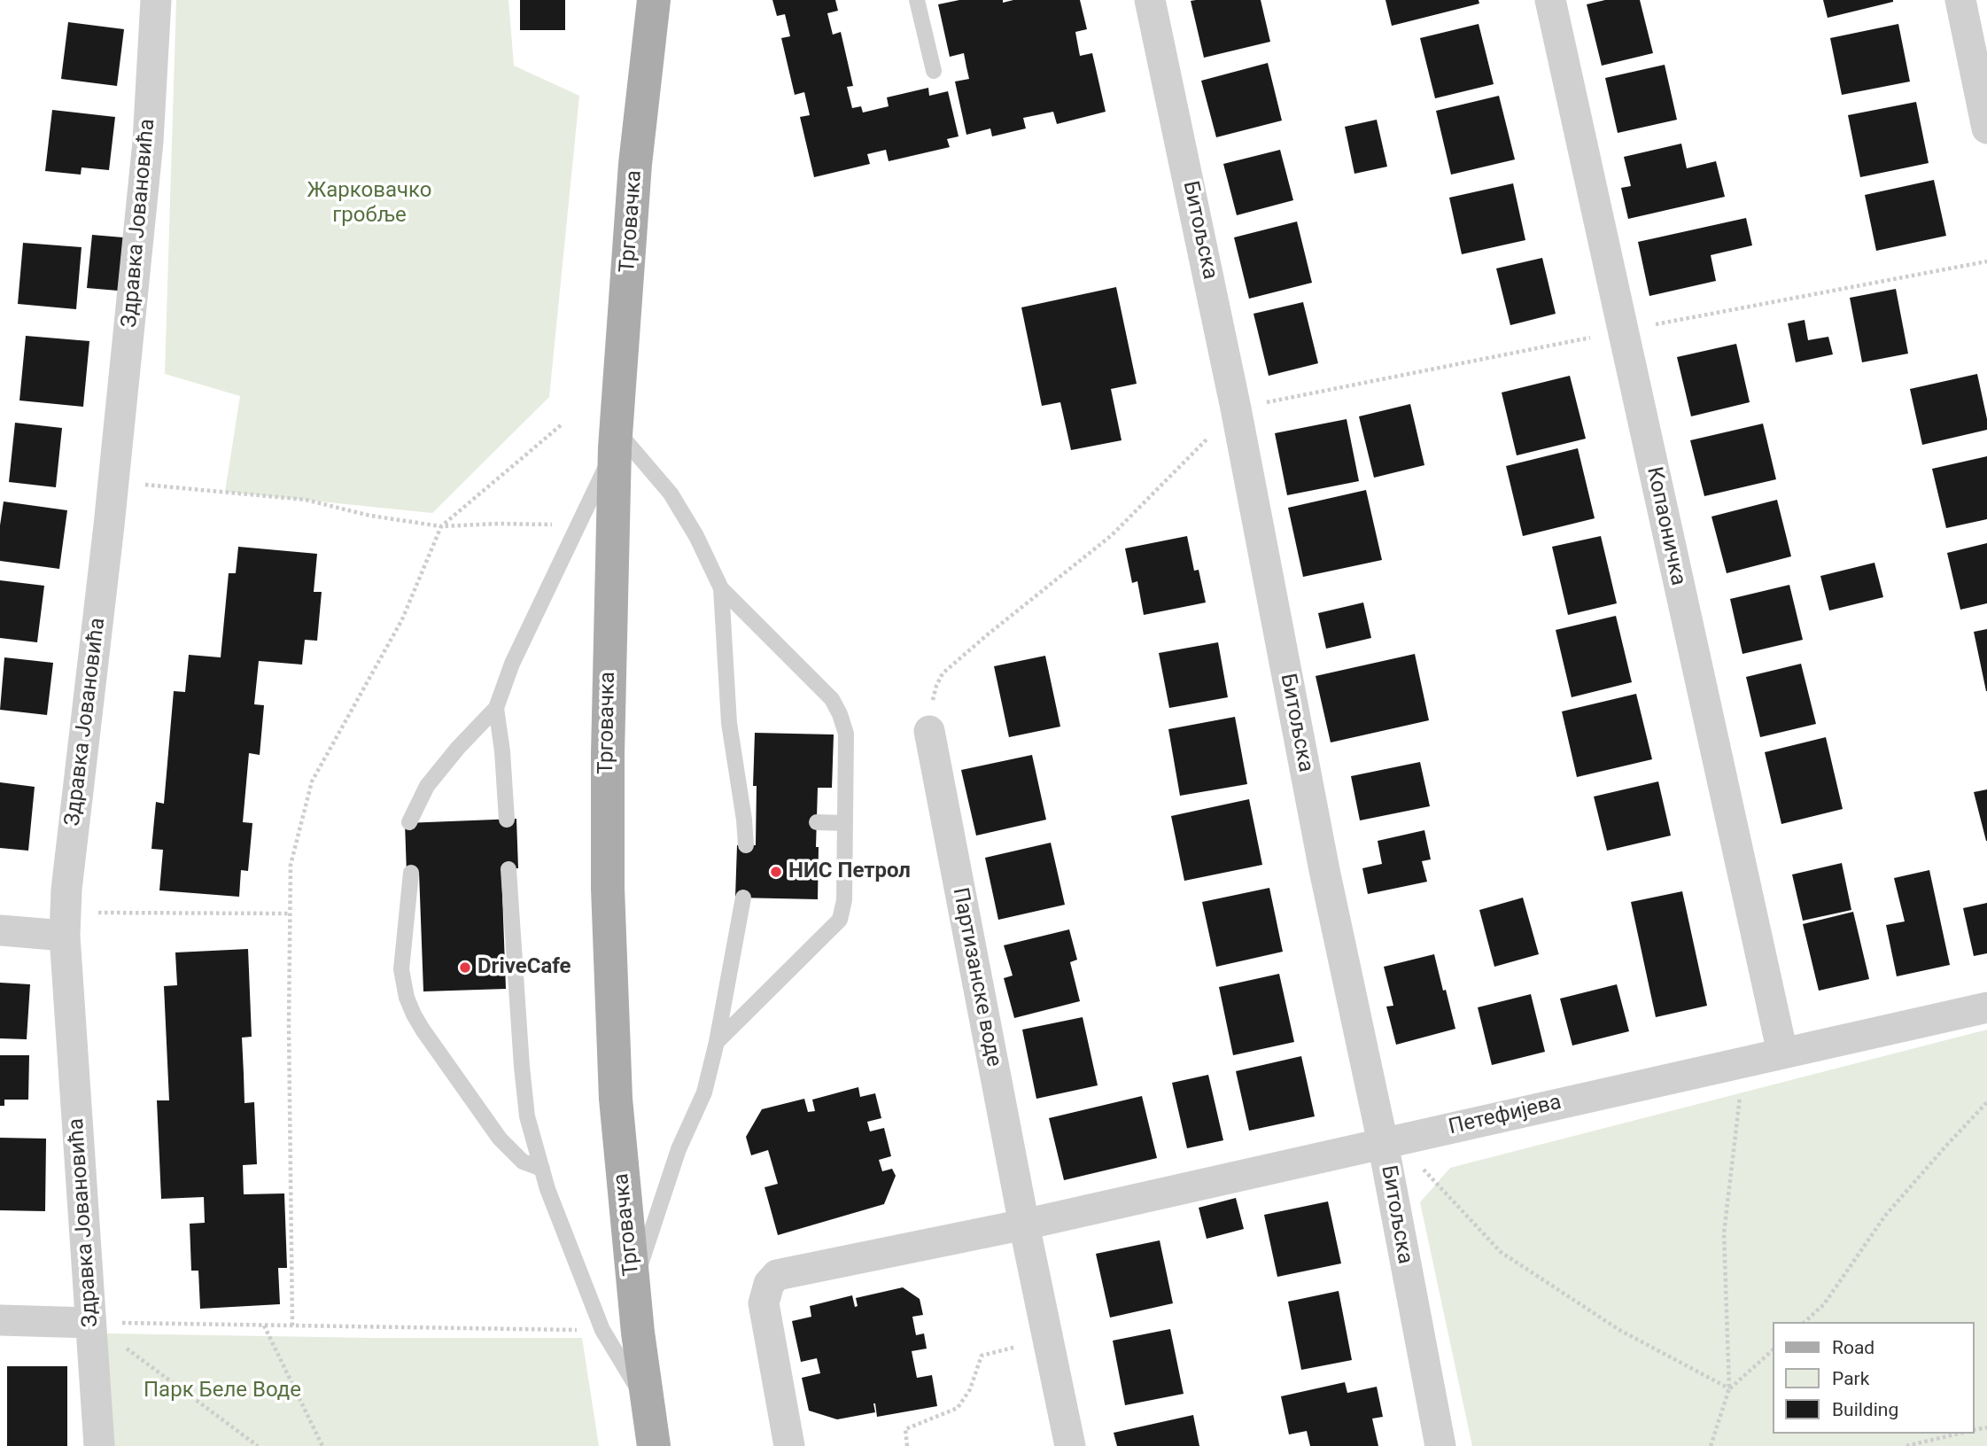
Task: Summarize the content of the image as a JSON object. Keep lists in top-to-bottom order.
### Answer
{
  "streets": {
    "main road": ["Трговачка"],
    "street": [
      "Здравка Јовановића",
      "Битољска",
      "Копаоничка",
      "Партизанске воде",
      "Петефијева"
    ]
  },
  "crossings": [
    ["Битољска", "Петефијева"],
    ["Копаоничка", "Петефијева"],
    ["Партизанске воде", "Петефијева"]
  ],
  "parks": ["Жарковачко гробље", "Парк Беле Воде"],
  "places": ["НИС Петрол", "DriveCafe"],
  "legend": ["Road", "Park", "Building"]
}
